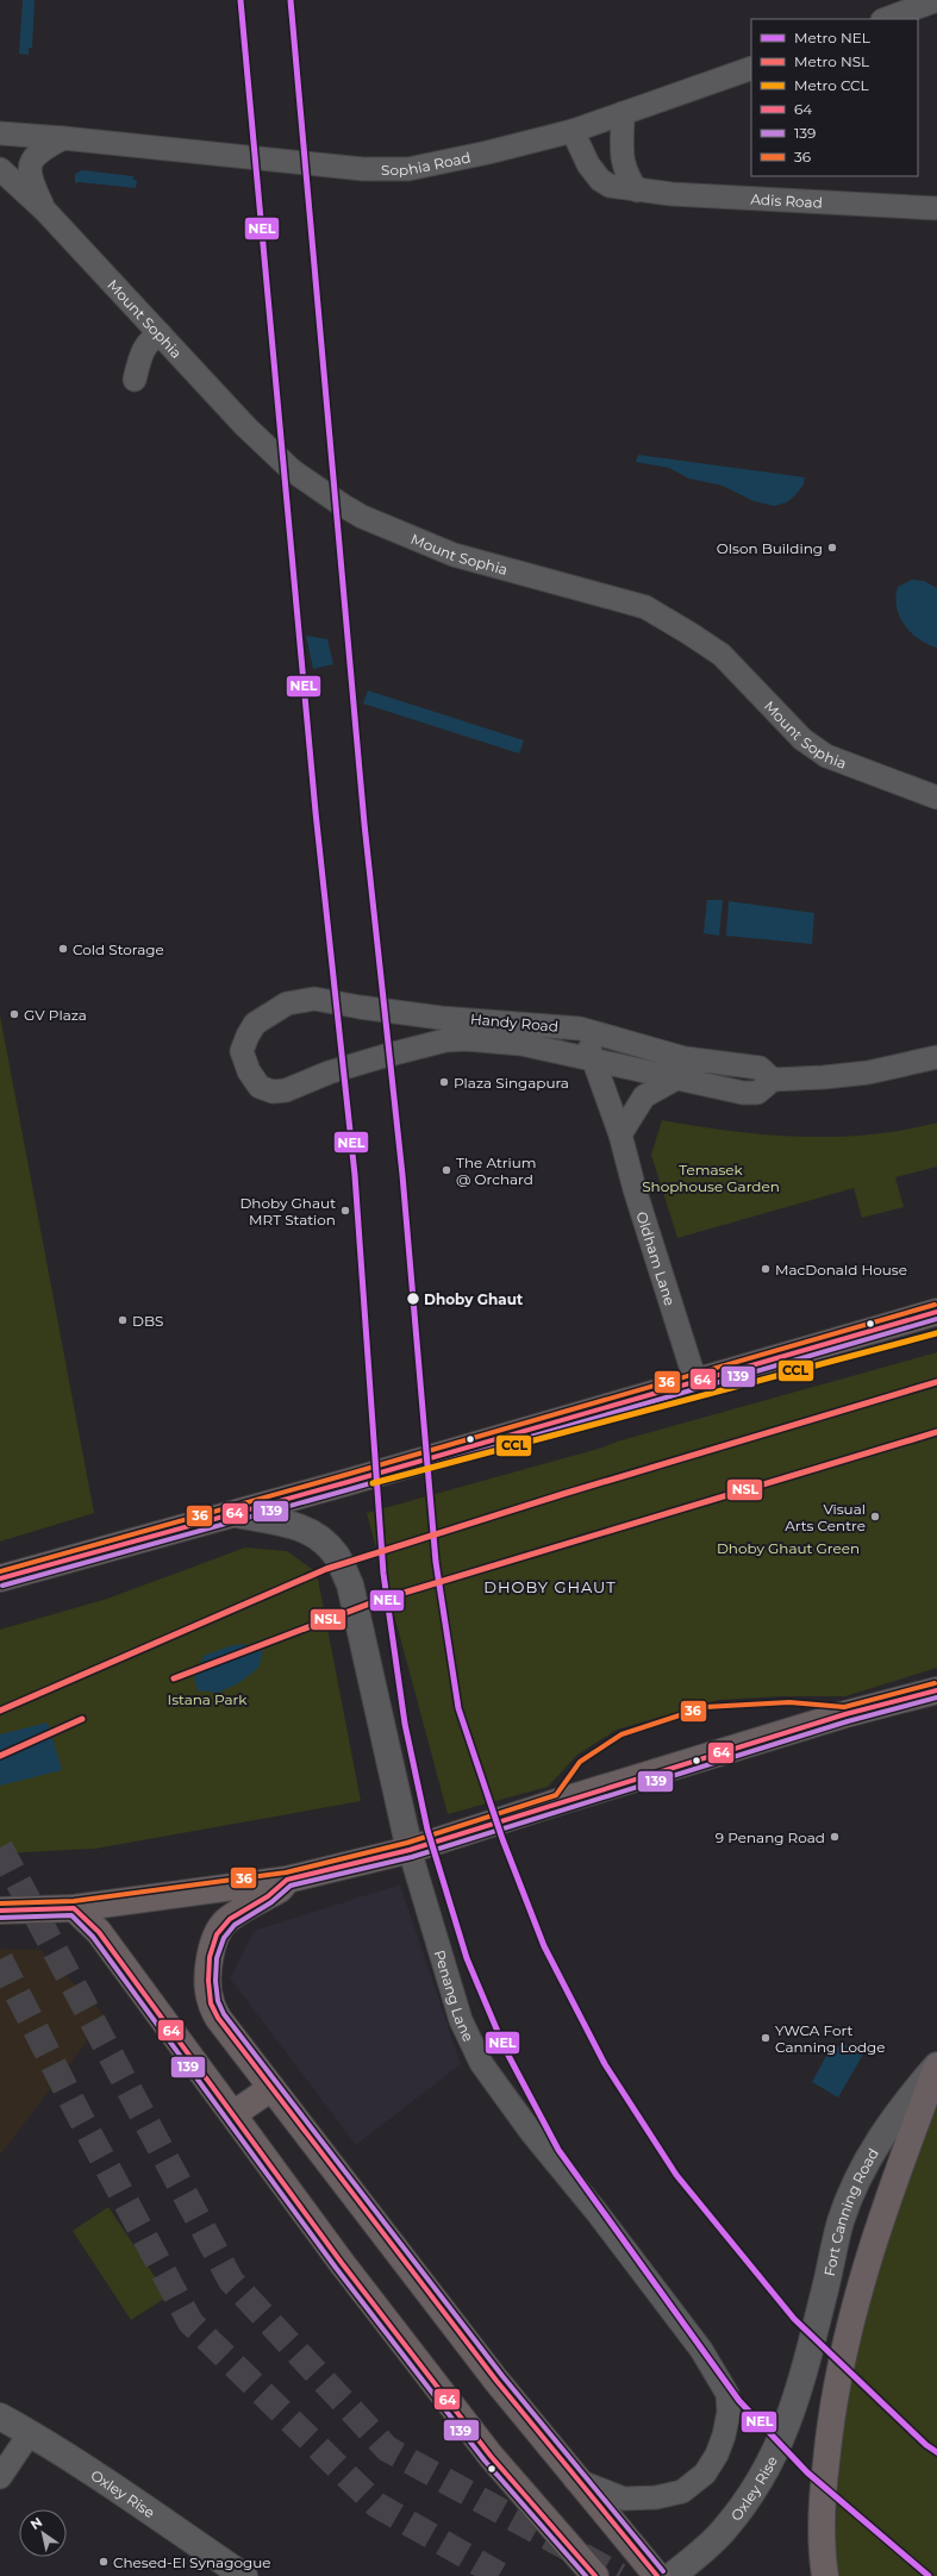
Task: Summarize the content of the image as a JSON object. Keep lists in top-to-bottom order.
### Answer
{
  "streets": {
    "main road": ["Penang Lane", "Fort Canning Road", "Oxley Rise"],
    "street": [
      "Sophia Road",
      "Adis Road",
      "Mount Sophia",
      "Handy Road",
      "Oldham Lane"
    ]
  },
  "crossings": [
    ["Sophia Road", "Adis Road"],
    ["Sophia Road", "Mount Sophia"],
    ["Handy Road", "Oldham Lane"],
    ["Fort Canning Road", "Oxley Rise"]
  ],
  "districts": ["DHOBY GHAUT"],
  "parks": ["Temasek Shophouse Garden", "Dhoby Ghaut Green", "Istana Park"],
  "places": [
    "Olson Building",
    "Cold Storage",
    "GV Plaza",
    "Plaza Singapura",
    "The Atrium @ Orchard",
    "Dhoby Ghaut MRT Station",
    "MacDonald House",
    "Dhoby Ghaut",
    "DBS",
    "Visual Arts Centre",
    "9 Penang Road",
    "YWCA Fort Canning Lodge",
    "Chesed-El Synagogue"
  ],
  "lines": [
    "metro line NEL",
    "transit line 36",
    "transit line 64",
    "transit line 139",
    "metro line CCL",
    "metro line NSL"
  ],
  "legend": [
    "Metro NEL",
    "Metro NSL",
    "Metro CCL",
    "64",
    "139",
    "36"
  ],
  "north": "top left"
}
